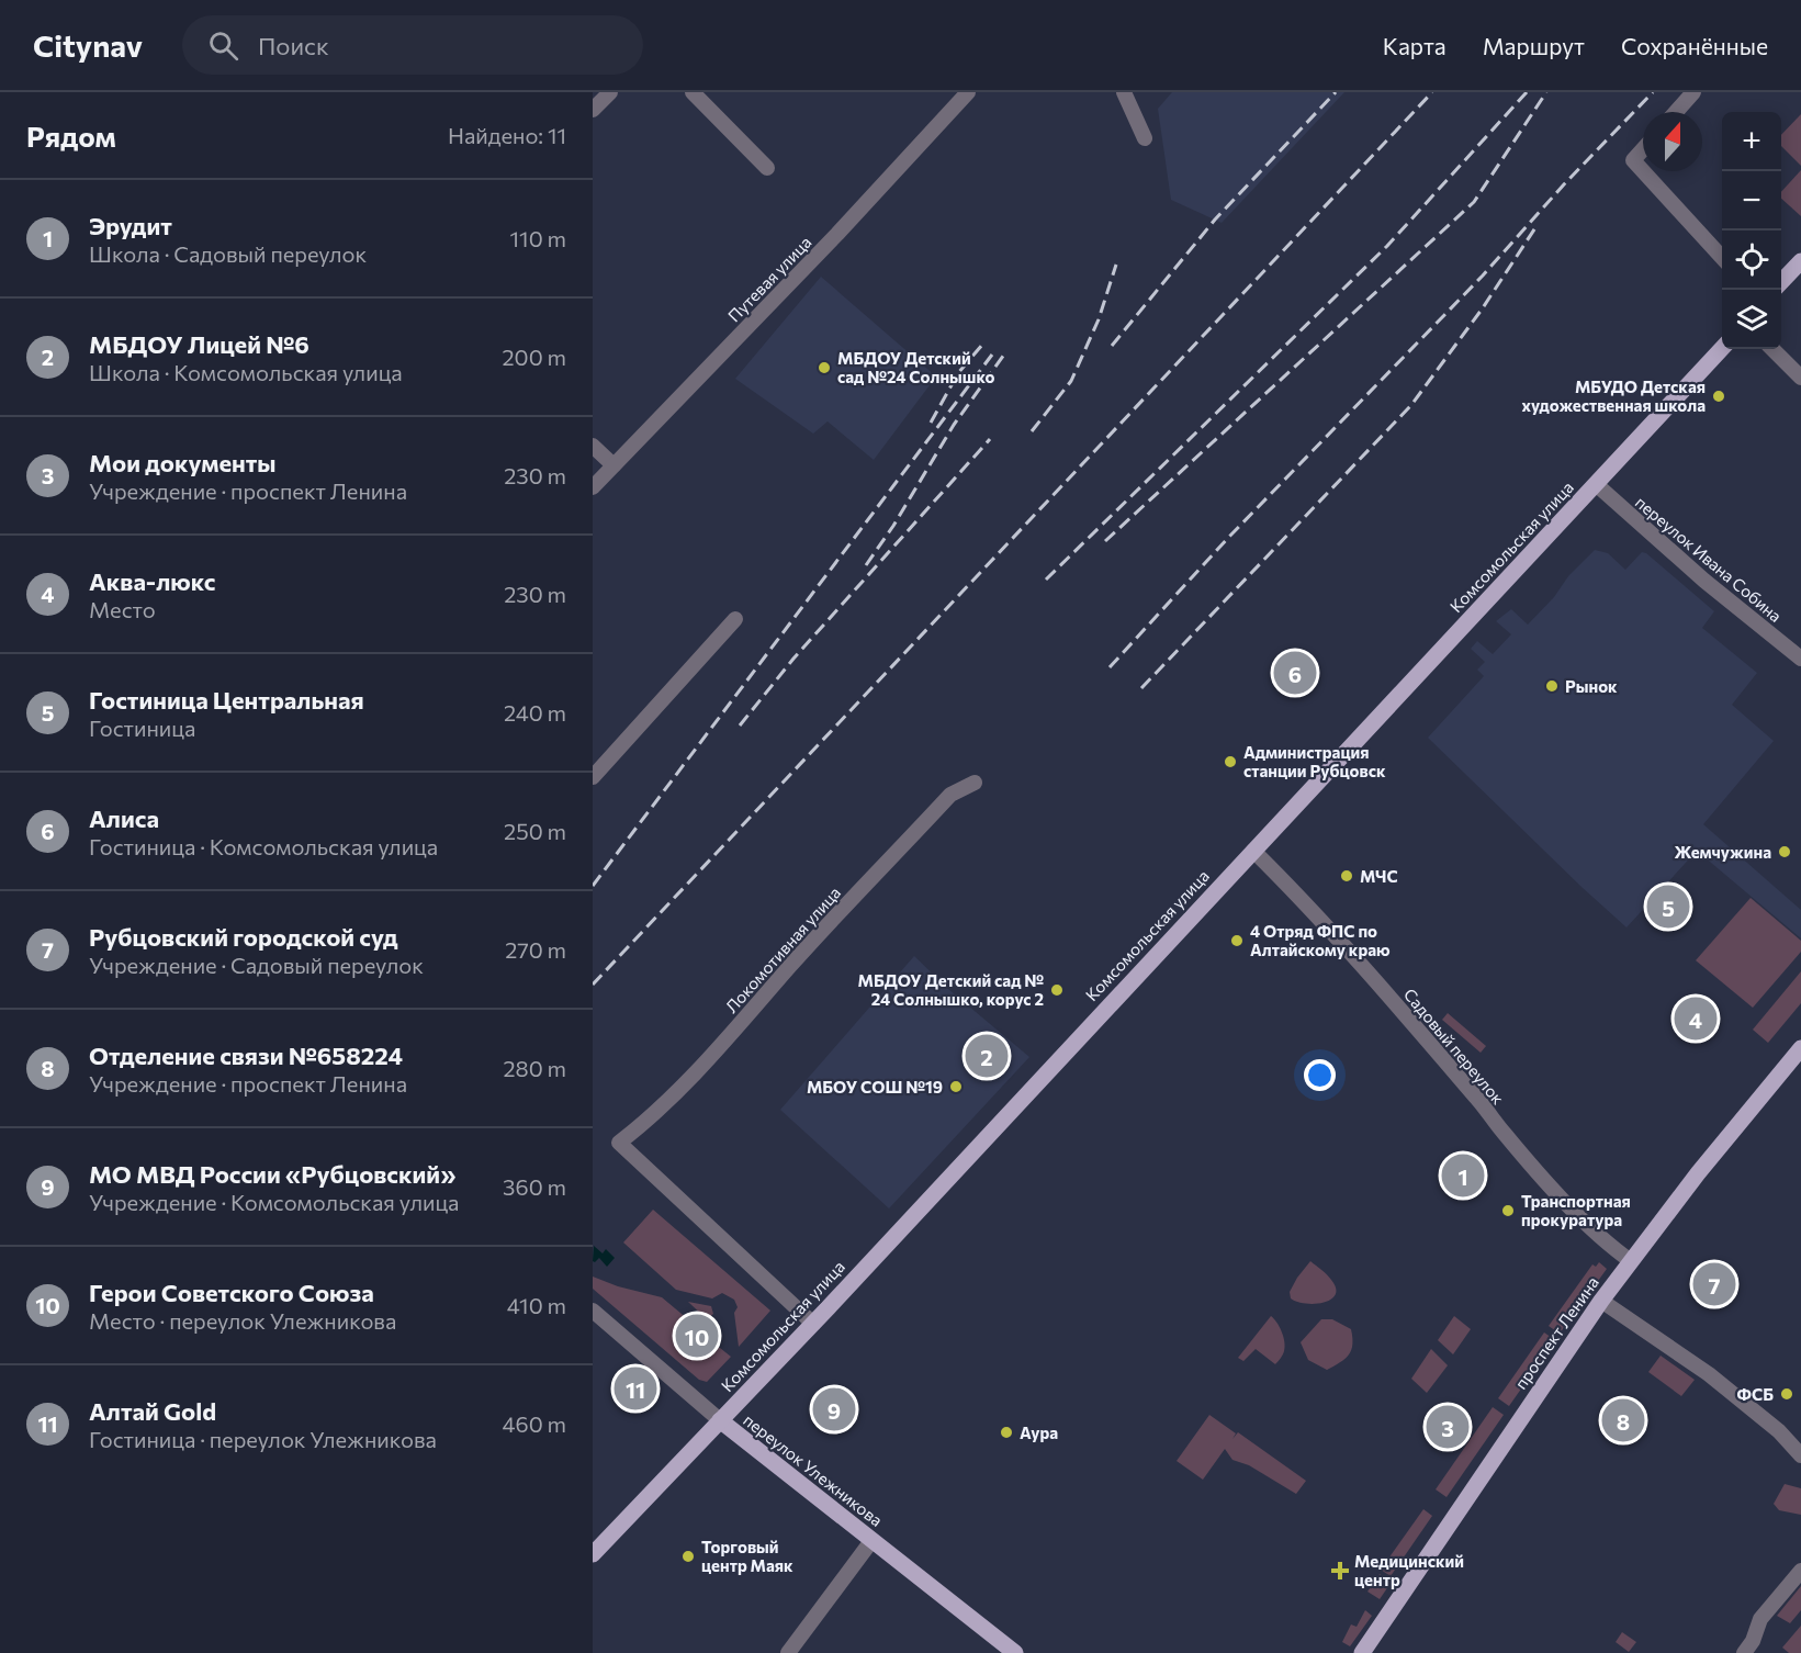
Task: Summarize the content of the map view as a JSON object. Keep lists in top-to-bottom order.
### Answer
{
  "streets": {
    "main road": ["Комсомольская улица", "проспект Ленина", "переулок Улежникова"],
    "street": [
      "Путевая улица",
      "переулок Ивана Собина",
      "Локомотивная улица",
      "Садовый переулок"
    ]
  },
  "crossings": [
    ["Комсомольская улица", "переулок Ивана Собина"],
    ["Комсомольская улица", "Локомотивная улица"],
    ["Комсомольская улица", "Садовый переулок"],
    ["Комсомольская улица", "переулок Улежникова"],
    ["Садовый переулок", "проспект Ленина"]
  ],
  "places": {
    "other": [
      "МБДОУ Детский сад №24 Солнышко",
      "МБУДО Детская художественная школа",
      "Рынок",
      "Администрация станции Рубцовск",
      "Жемчужина",
      "МЧС",
      "4 Отряд ФПС по Алтайскому краю",
      "МБДОУ Детский сад № 24 Солнышко, корус 2",
      "МБОУ СОШ №19",
      "Транспортная прокуратура",
      "ФСБ",
      "Аура",
      "Торговый центр Маяк"
    ],
    "health": ["Медицинский центр"]
  },
  "north": "top",
  "page": {
    "header": "Citynav",
    "search": "Поиск",
    "nav": ["Карта", "Маршрут", "Сохранённые"],
    "heading": ["Рядом", "Найдено: 11"],
    "map_buttons": ["+", "−"],
    "list": [
      {
        "mark": "1",
        "name": "Эрудит",
        "note": "Школа · Садовый переулок",
        "value": "110 m"
      },
      {
        "mark": "2",
        "name": "МБДОУ Лицей №6",
        "note": "Школа · Комсомольская улица",
        "value": "200 m"
      },
      {
        "mark": "3",
        "name": "Мои документы",
        "note": "Учреждение · проспект Ленина",
        "value": "230 m"
      },
      {
        "mark": "4",
        "name": "Аква-люкс",
        "note": "Место",
        "value": "230 m"
      },
      {
        "mark": "5",
        "name": "Гостиница Центральная",
        "note": "Гостиница",
        "value": "240 m"
      },
      {
        "mark": "6",
        "name": "Алиса",
        "note": "Гостиница · Комсомольская улица",
        "value": "250 m"
      },
      {
        "mark": "7",
        "name": "Рубцовский городской суд",
        "note": "Учреждение · Садовый переулок",
        "value": "270 m"
      },
      {
        "mark": "8",
        "name": "Отделение связи №658224",
        "note": "Учреждение · проспект Ленина",
        "value": "280 m"
      },
      {
        "mark": "9",
        "name": "МО МВД России «Рубцовский»",
        "note": "Учреждение · Комсомольская улица",
        "value": "360 m"
      },
      {
        "mark": "10",
        "name": "Герои Советского Союза",
        "note": "Место · переулок Улежникова",
        "value": "410 m"
      },
      {
        "mark": "11",
        "name": "Алтай Gold",
        "note": "Гостиница · переулок Улежникова",
        "value": "460 m"
      }
    ],
    "pins": [
      "6",
      "5",
      "4",
      "2",
      "1",
      "7",
      "10",
      "11",
      "9",
      "8",
      "3"
    ]
  }
}
